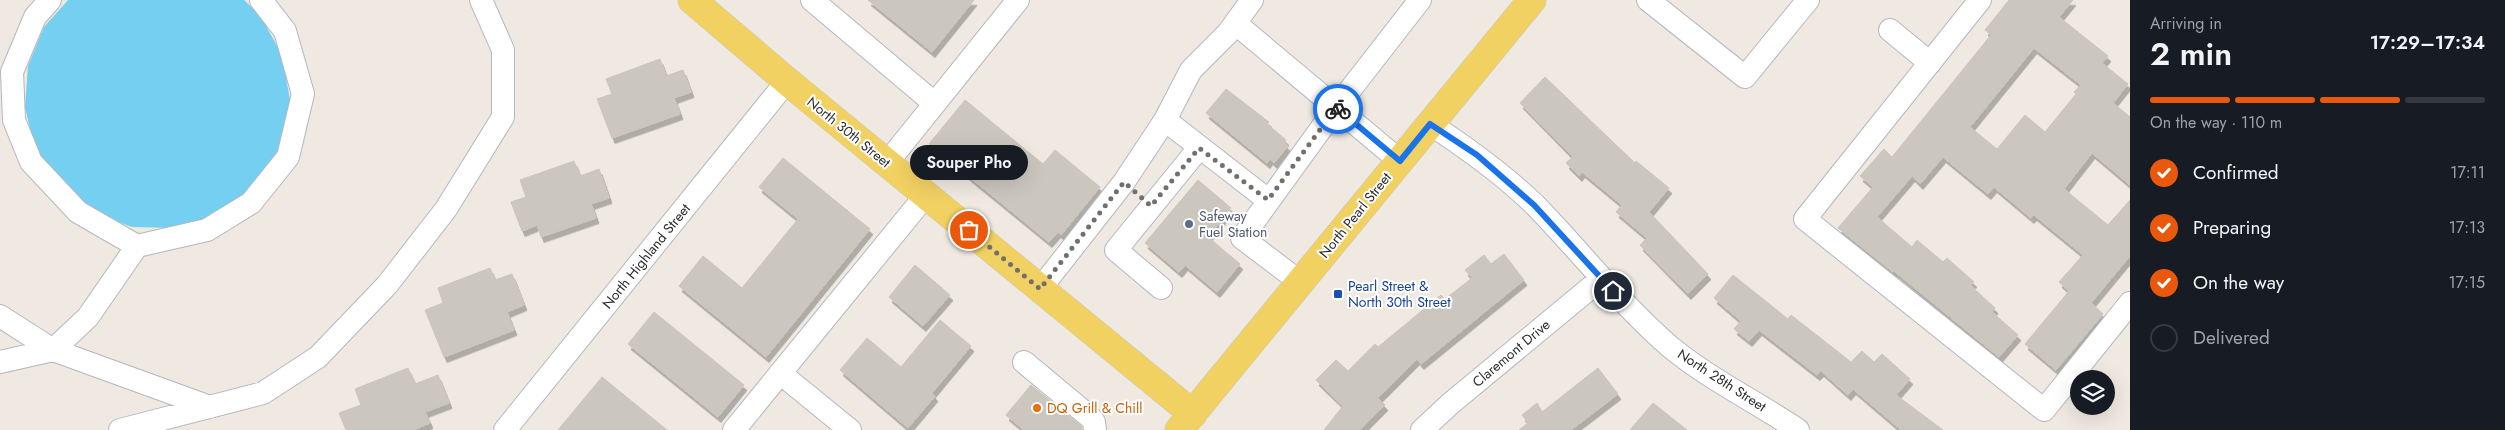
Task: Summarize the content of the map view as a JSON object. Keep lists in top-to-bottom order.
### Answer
{
  "streets": {
    "main road": ["North 30th Street", "North Pearl Street"],
    "street": ["North Highland Street", "Claremont Drive", "North 28th Street"]
  },
  "crossings": [
    ["North 30th Street", "North Pearl Street"],
    ["North 30th Street", "North Highland Street"],
    ["North Pearl Street", "North 28th Street"],
    ["Claremont Drive", "North 28th Street"]
  ],
  "places": {
    "other": ["Safeway Fuel Station", "Souper Pho", "DQ Grill & Chill"],
    "transit": ["Pearl Street & North 30th Street"]
  },
  "page": {
    "heading": ["2 min", "Arriving in", "17:29–17:34"],
    "bar": "On the way · 110 m",
    "bubble": "Souper Pho",
    "list": [
      ["Confirmed", "17:11"],
      ["Preparing", "17:13"],
      ["On the way", "17:15"],
      "Delivered"
    ]
  }
}
